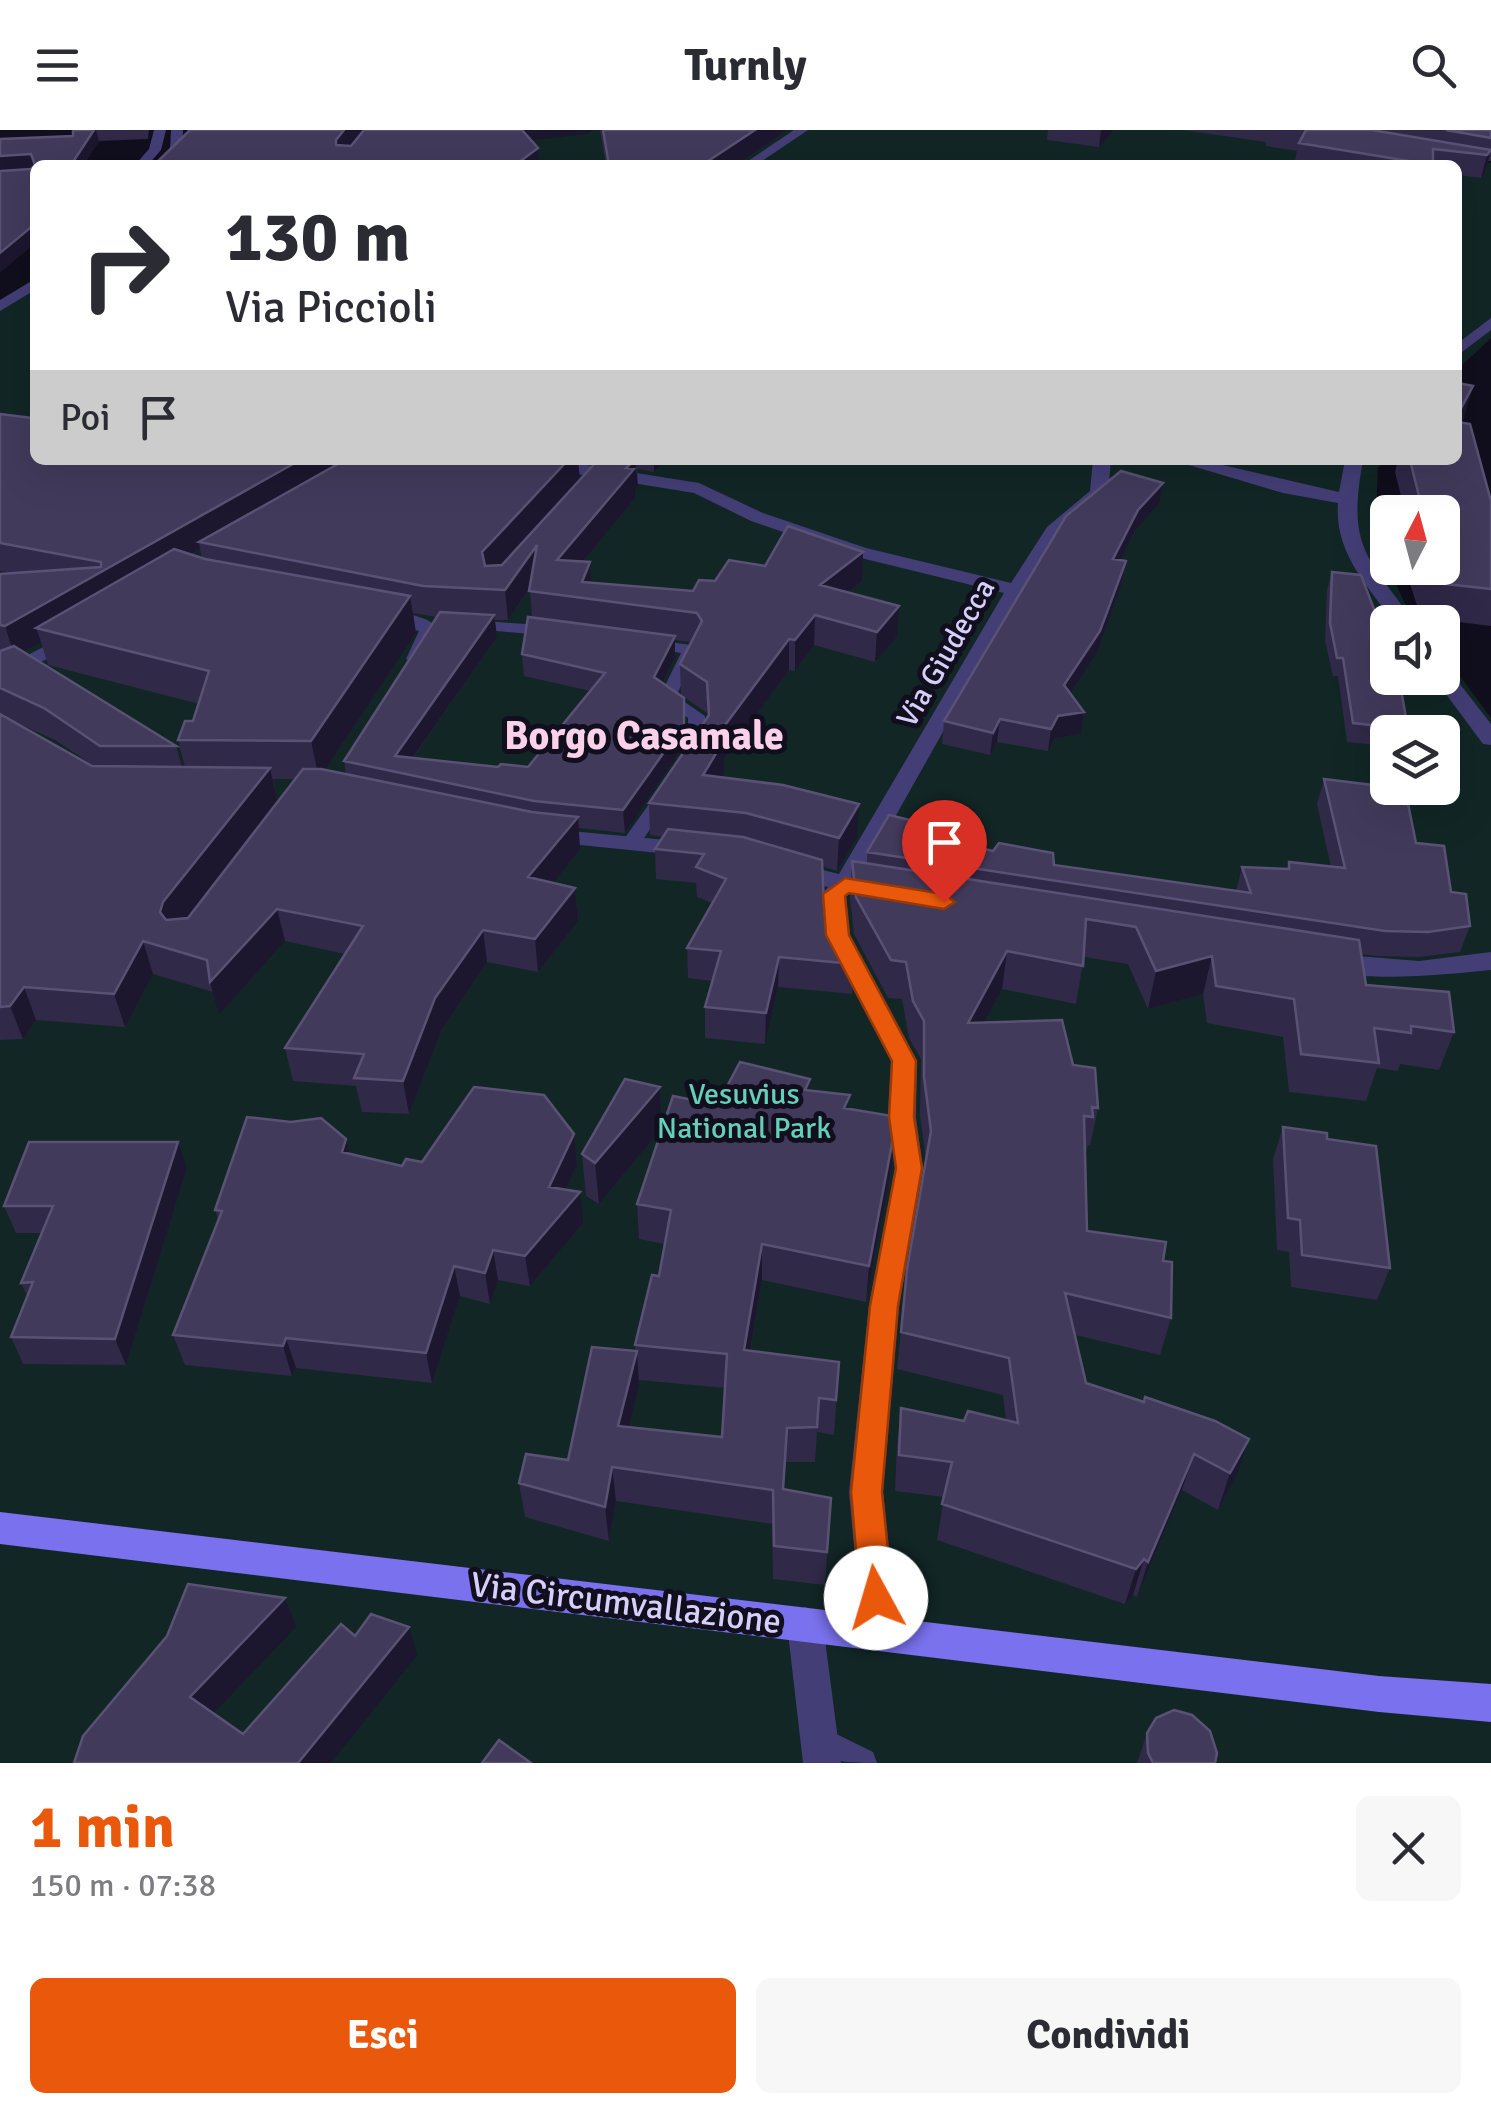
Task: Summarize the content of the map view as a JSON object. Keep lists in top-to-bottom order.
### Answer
{
  "streets": {
    "main road": ["Via Circumvallazione"],
    "street": ["Via Giudecca"]
  },
  "districts": ["Borgo Casamale"],
  "parks": ["Vesuvius National Park"],
  "north": "top",
  "page": {
    "header": "Turnly",
    "turn": ["130 m", "Via Piccioli"],
    "then": "Poi",
    "heading": ["1 min", "150 m · 07:38"],
    "buttons": ["Esci", "Condividi"]
  }
}
